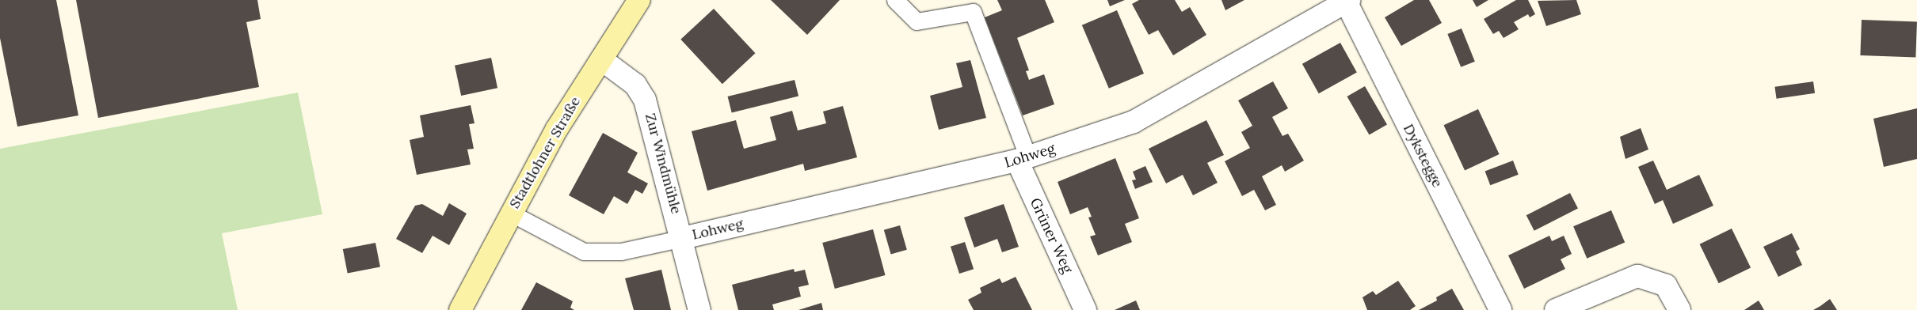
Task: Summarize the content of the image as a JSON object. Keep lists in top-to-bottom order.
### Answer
{
  "streets": {
    "main road": ["Stadtlohner Straße"],
    "street": [
      "Lohweg",
      "Dykstegge",
      "Zur Windmühle",
      "Grüner Weg"
    ]
  },
  "crossings": [
    ["Stadtlohner Straße", "Zur Windmühle"],
    ["Lohweg", "Dykstegge"],
    ["Lohweg", "Zur Windmühle"],
    ["Lohweg", "Grüner Weg"]
  ]
}
